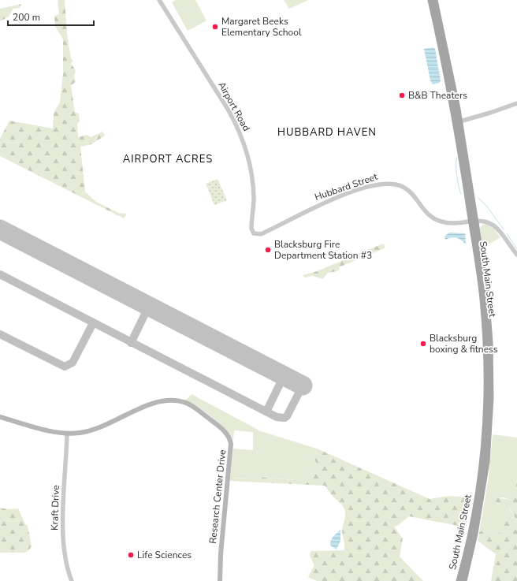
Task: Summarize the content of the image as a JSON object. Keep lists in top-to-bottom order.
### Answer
{
  "streets": {
    "main road": ["South Main Street", "Research Center Drive"],
    "street": ["Airport Road", "Hubbard Street", "Kraft Drive"]
  },
  "crossings": [
    ["Airport Road", "Hubbard Street"],
    ["Hubbard Street", "South Main Street"],
    ["Research Center Drive", "Kraft Drive"]
  ],
  "districts": ["HUBBARD HAVEN", "AIRPORT ACRES"],
  "places": [
    "Margaret Beeks Elementary School",
    "B&B Theaters",
    "Blacksburg Fire Department Station #3",
    "Blacksburg boxing & fitness",
    "Life Sciences"
  ],
  "scale_bar": "200 m"
}
